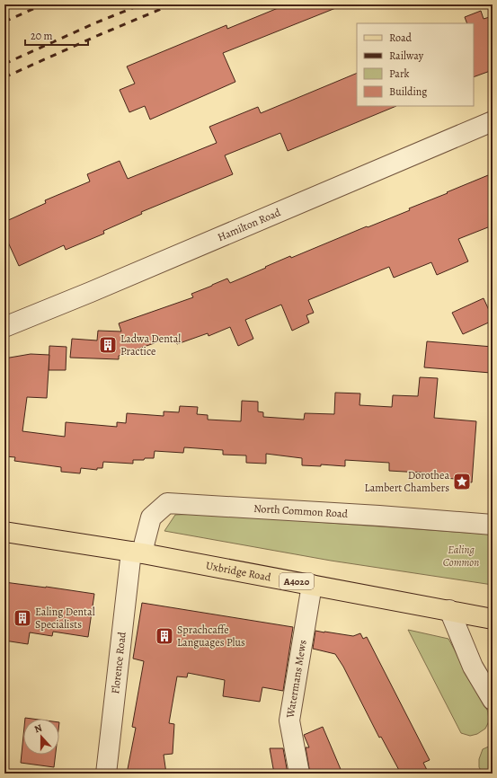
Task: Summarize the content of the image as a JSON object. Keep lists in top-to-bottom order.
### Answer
{
  "streets": {
    "main road": ["Uxbridge Road", "A4020"],
    "street": [
      "Hamilton Road",
      "North Common Road",
      "Florence Road",
      "Watermans Mews"
    ]
  },
  "crossings": [
    ["North Common Road", "Uxbridge Road"],
    ["North Common Road", "Florence Road"],
    ["Uxbridge Road", "Florence Road"],
    ["Uxbridge Road", "Watermans Mews"]
  ],
  "parks": ["Ealing Common"],
  "places": {
    "building": ["Ladwa Dental Practice", "Ealing Dental Specialists", "Sprachcaffe Languages Plus"],
    "place": ["Dorothea Lambert Chambers"]
  },
  "legend": [
    "Road",
    "Railway",
    "Park",
    "Building"
  ],
  "scale_bar": "20 m",
  "north": "top"
}
